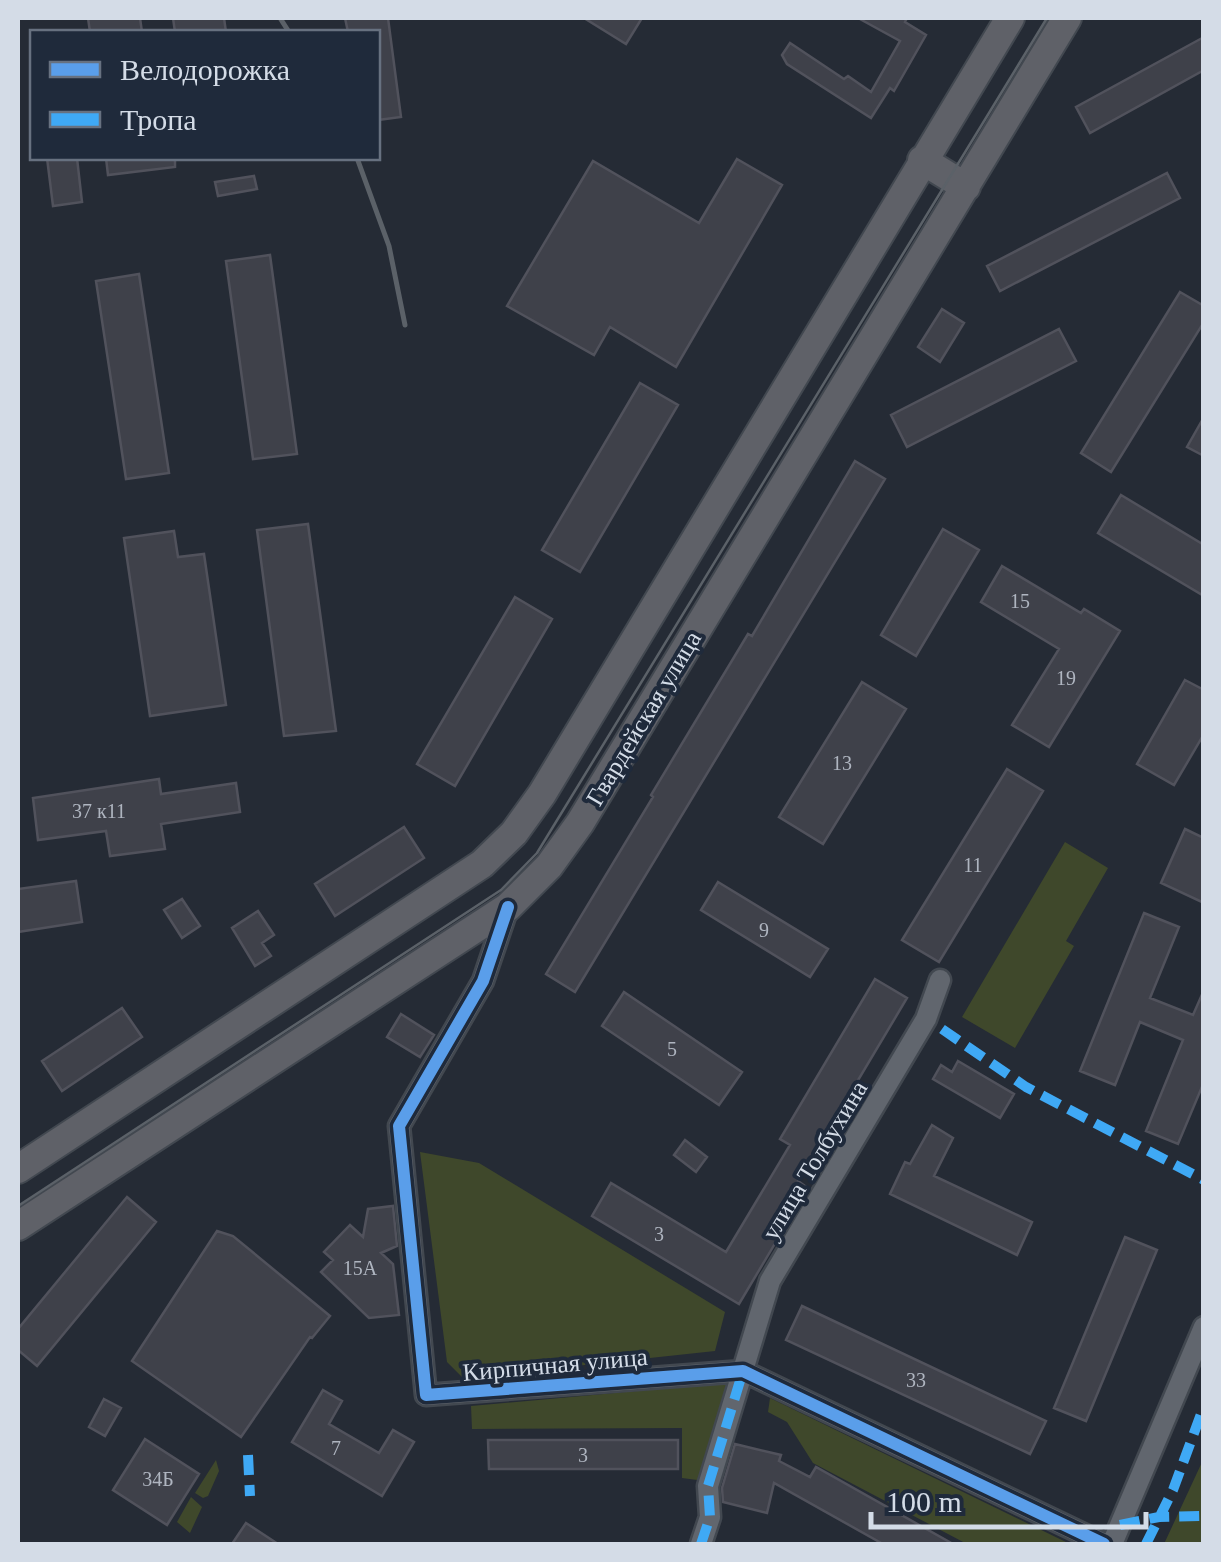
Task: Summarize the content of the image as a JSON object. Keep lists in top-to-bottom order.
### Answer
{
  "streets": {
    "main road": ["Гвардейская улица"],
    "street": ["улица Толбухина", "Кирпичная улица"]
  },
  "crossings": [
    ["Гвардейская улица", "Кирпичная улица"],
    ["улица Толбухина", "Кирпичная улица"]
  ],
  "house_numbers": [
    "15",
    "19",
    "13",
    "37 к11",
    "11",
    "9",
    "5",
    "3",
    "15А",
    "33",
    "7",
    "3",
    "34Б"
  ],
  "legend": ["Велодорожка", "Тропа"],
  "scale_bar": "100 m"
}
